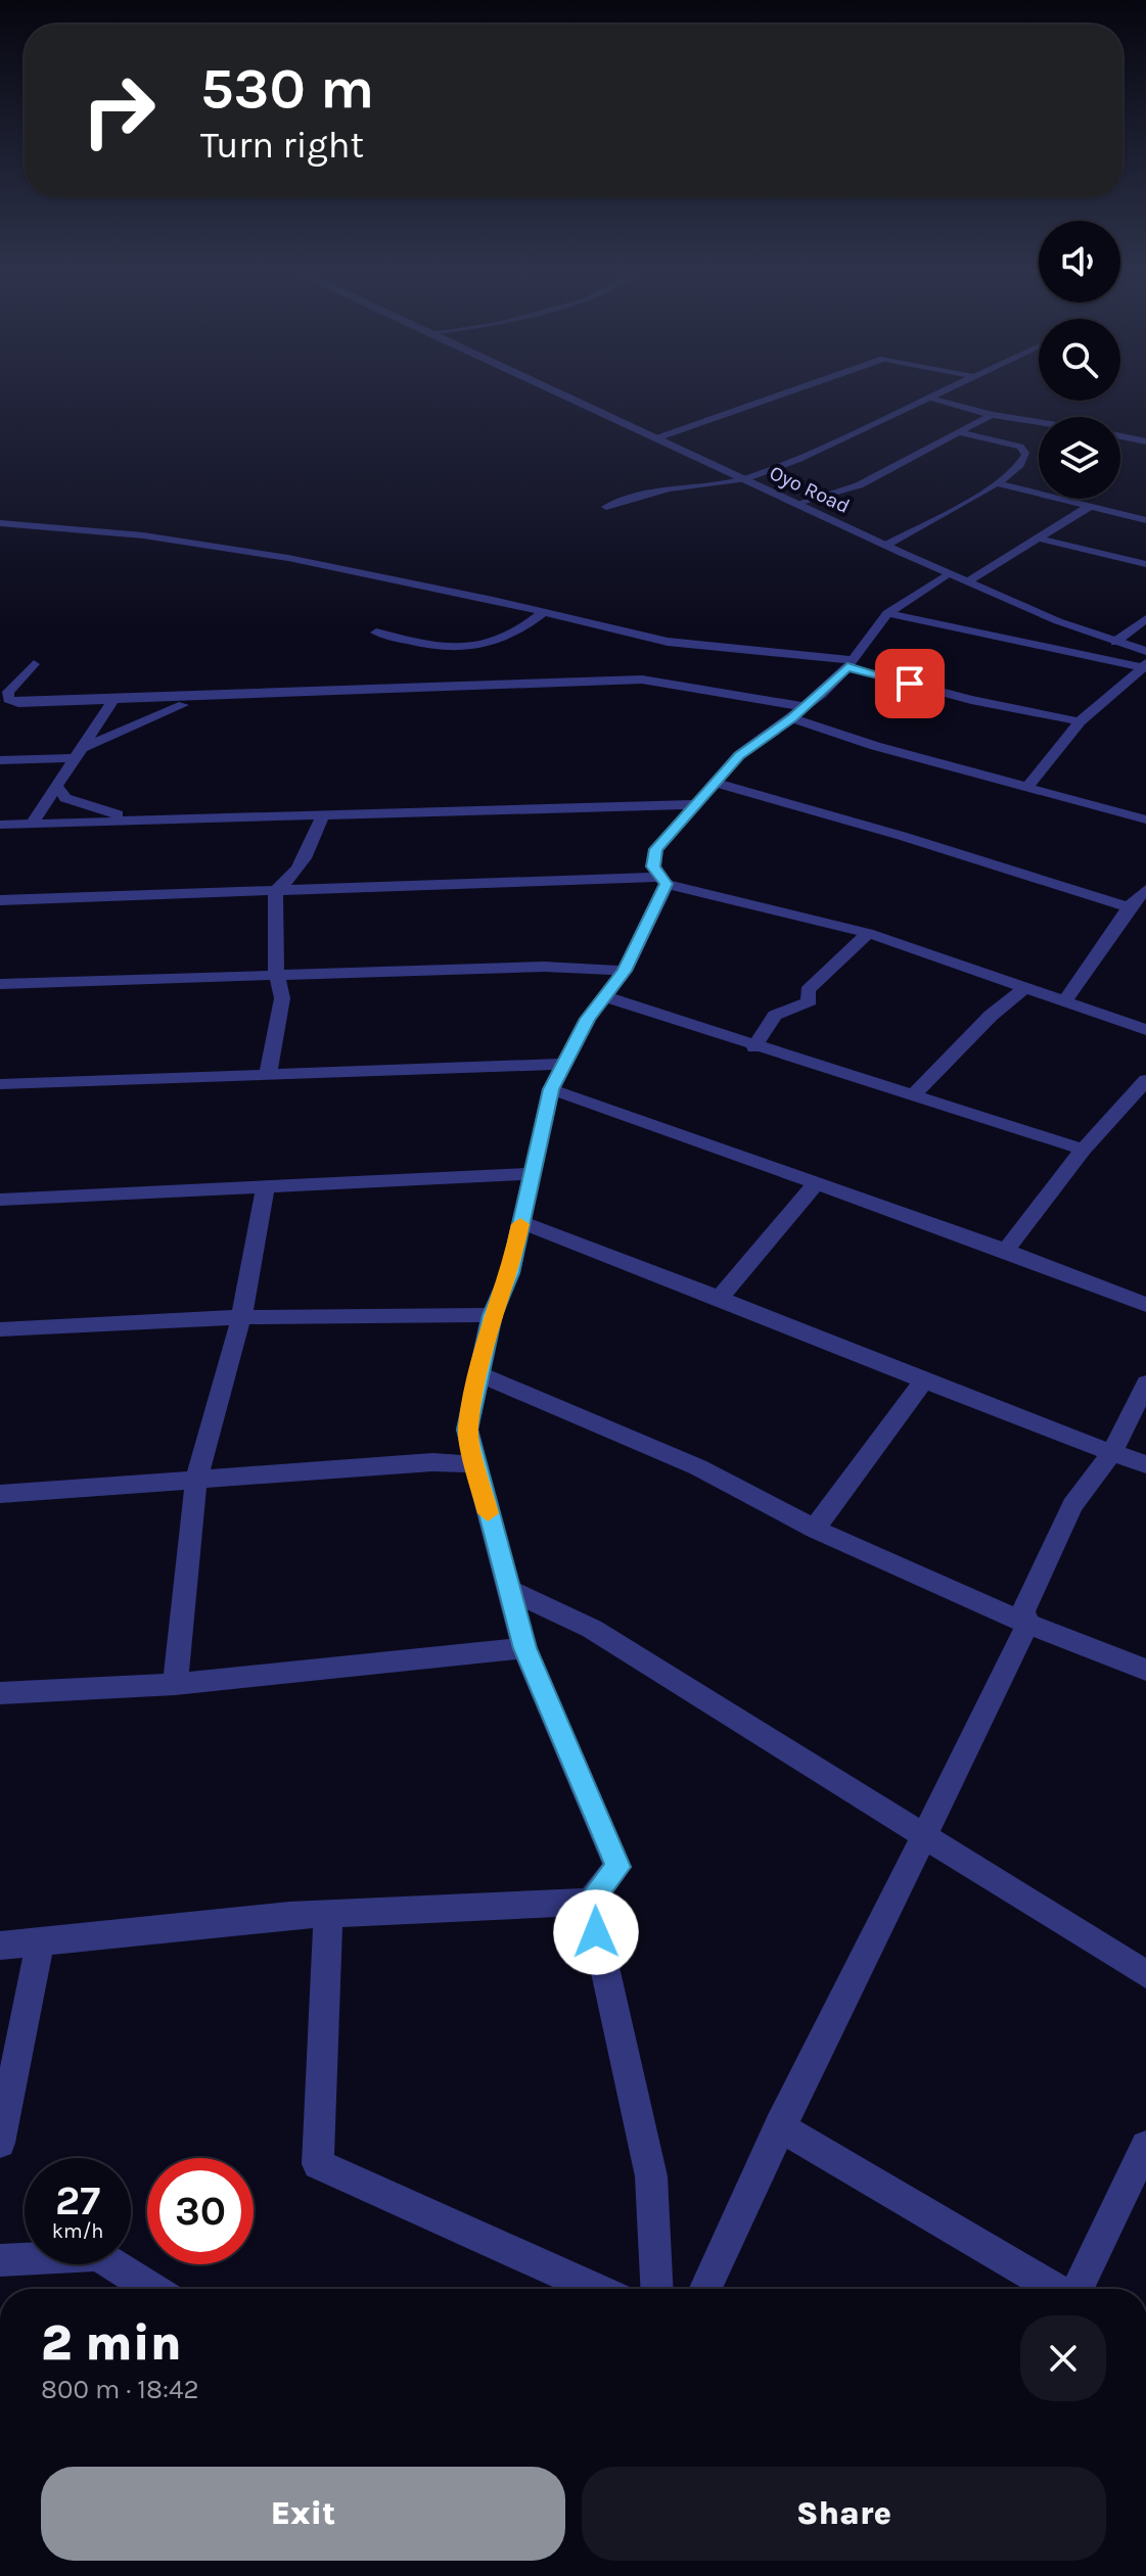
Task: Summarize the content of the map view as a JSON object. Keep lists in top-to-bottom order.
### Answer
{
  "streets": {
    "street": ["Oyo Road"]
  },
  "page": {
    "turn": ["530 m", "Turn right"],
    "speed": "27 km/h",
    "limit": "30",
    "heading": ["2 min", "800 m · 18:42"],
    "buttons": ["Exit", "Share"]
  }
}
